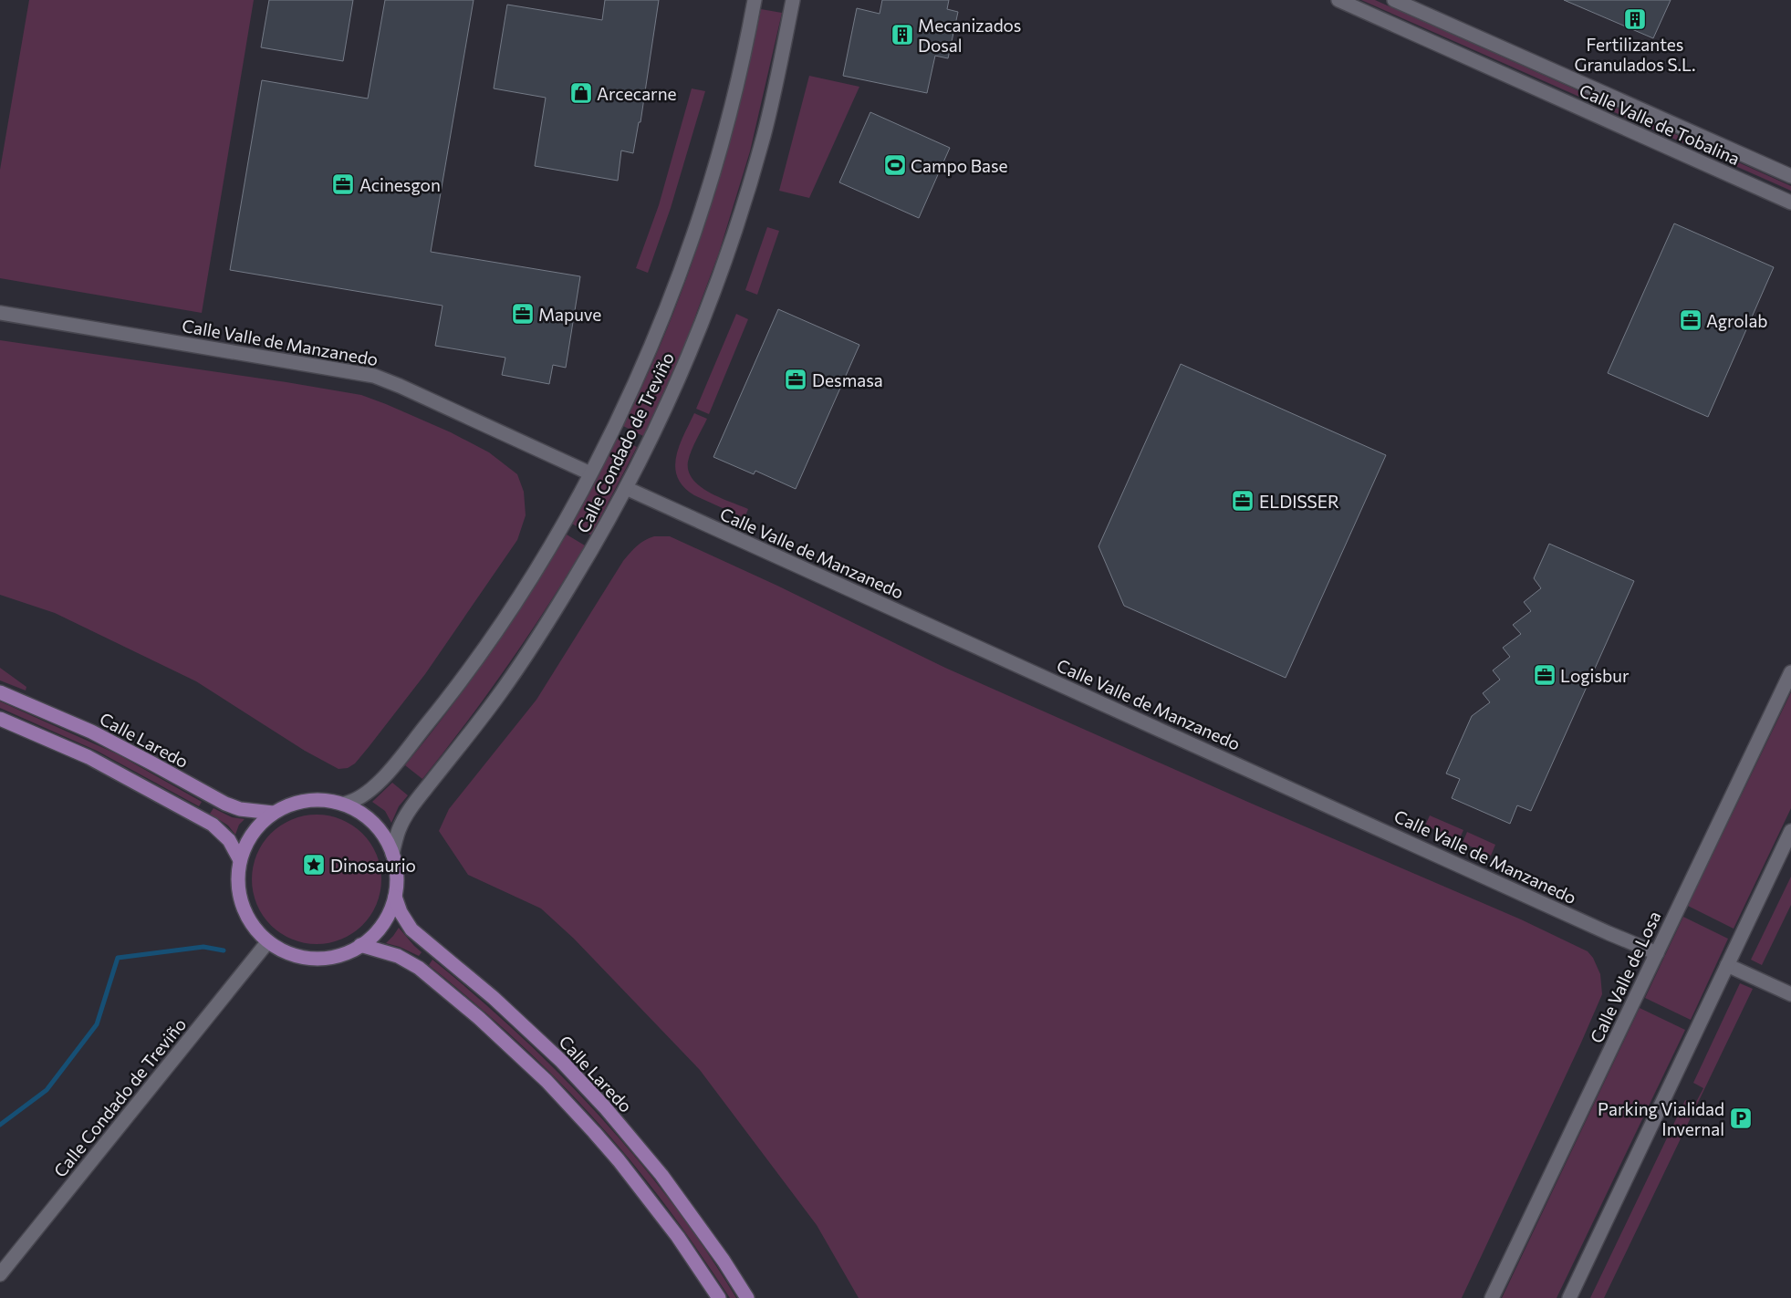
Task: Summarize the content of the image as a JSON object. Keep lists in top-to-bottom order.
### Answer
{
  "streets": {
    "main road": ["Calle Laredo"],
    "street": [
      "Calle Valle de Tobalina",
      "Calle Valle de Manzanedo",
      "Calle Condado de Treviño",
      "Calle Valle de Losa"
    ]
  },
  "crossings": [
    ["Calle Valle de Manzanedo", "Calle Condado de Treviño"],
    ["Calle Valle de Manzanedo", "Calle Valle de Losa"],
    ["Calle Condado de Treviño", "Calle Laredo"]
  ],
  "places": {
    "building": ["Fertilizantes Granulados S.L.", "Mecanizados Dosal"],
    "shop": ["Arcecarne"],
    "sports": ["Campo Base"],
    "office": [
      "Acinesgon",
      "Mapuve",
      "Agrolab",
      "Desmasa",
      "ELDISSER",
      "Logisbur"
    ],
    "place": ["Dinosaurio"],
    "parking": ["Parking Vialidad Invernal"]
  }
}
